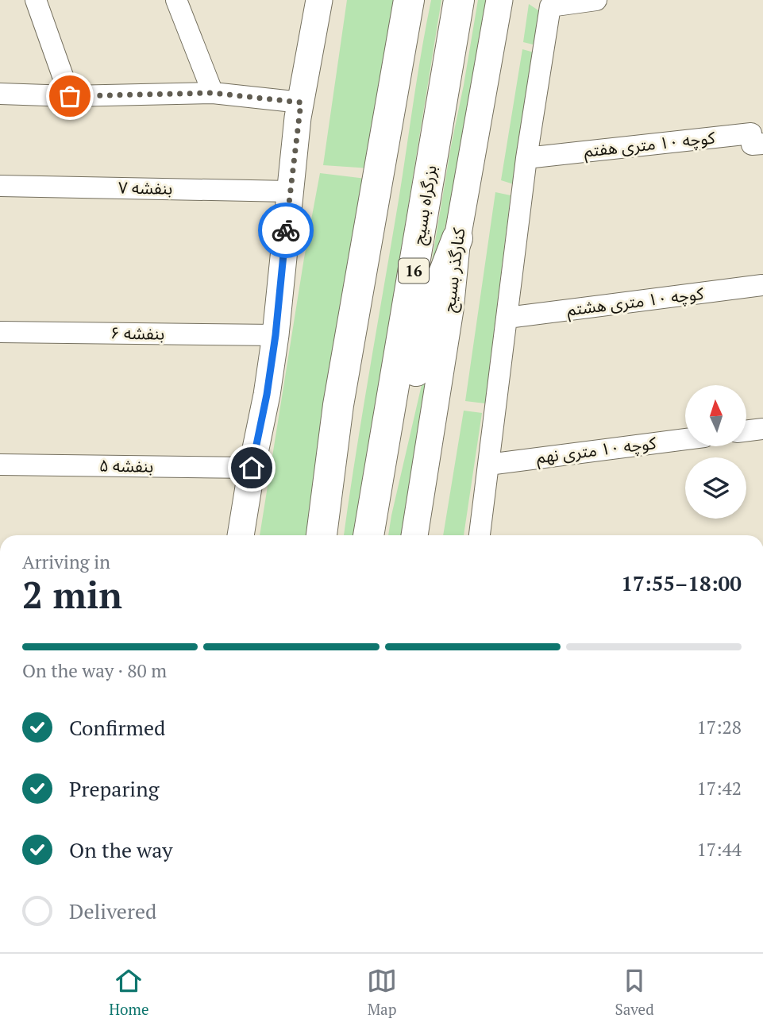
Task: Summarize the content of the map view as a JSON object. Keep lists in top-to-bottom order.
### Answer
{
  "streets": {
    "highway": ["بزرگراه بسیج", "16"],
    "main road": ["کنارگذر بسیج"],
    "street": [
      "کوچه ۱۰ متری هفتم",
      "بنفشه ۷",
      "کوچه ۱۰ متری هشتم",
      "بنفشه ۶",
      "کوچه ۱۰ متری نهم",
      "بنفشه ۵"
    ]
  },
  "north": "top",
  "page": {
    "heading": ["2 min", "Arriving in", "17:55–18:00"],
    "bar": "On the way · 80 m",
    "list": [
      ["Confirmed", "17:28"],
      ["Preparing", "17:42"],
      ["On the way", "17:44"],
      "Delivered"
    ],
    "tabs": ["Home", "Map", "Saved"]
  }
}
